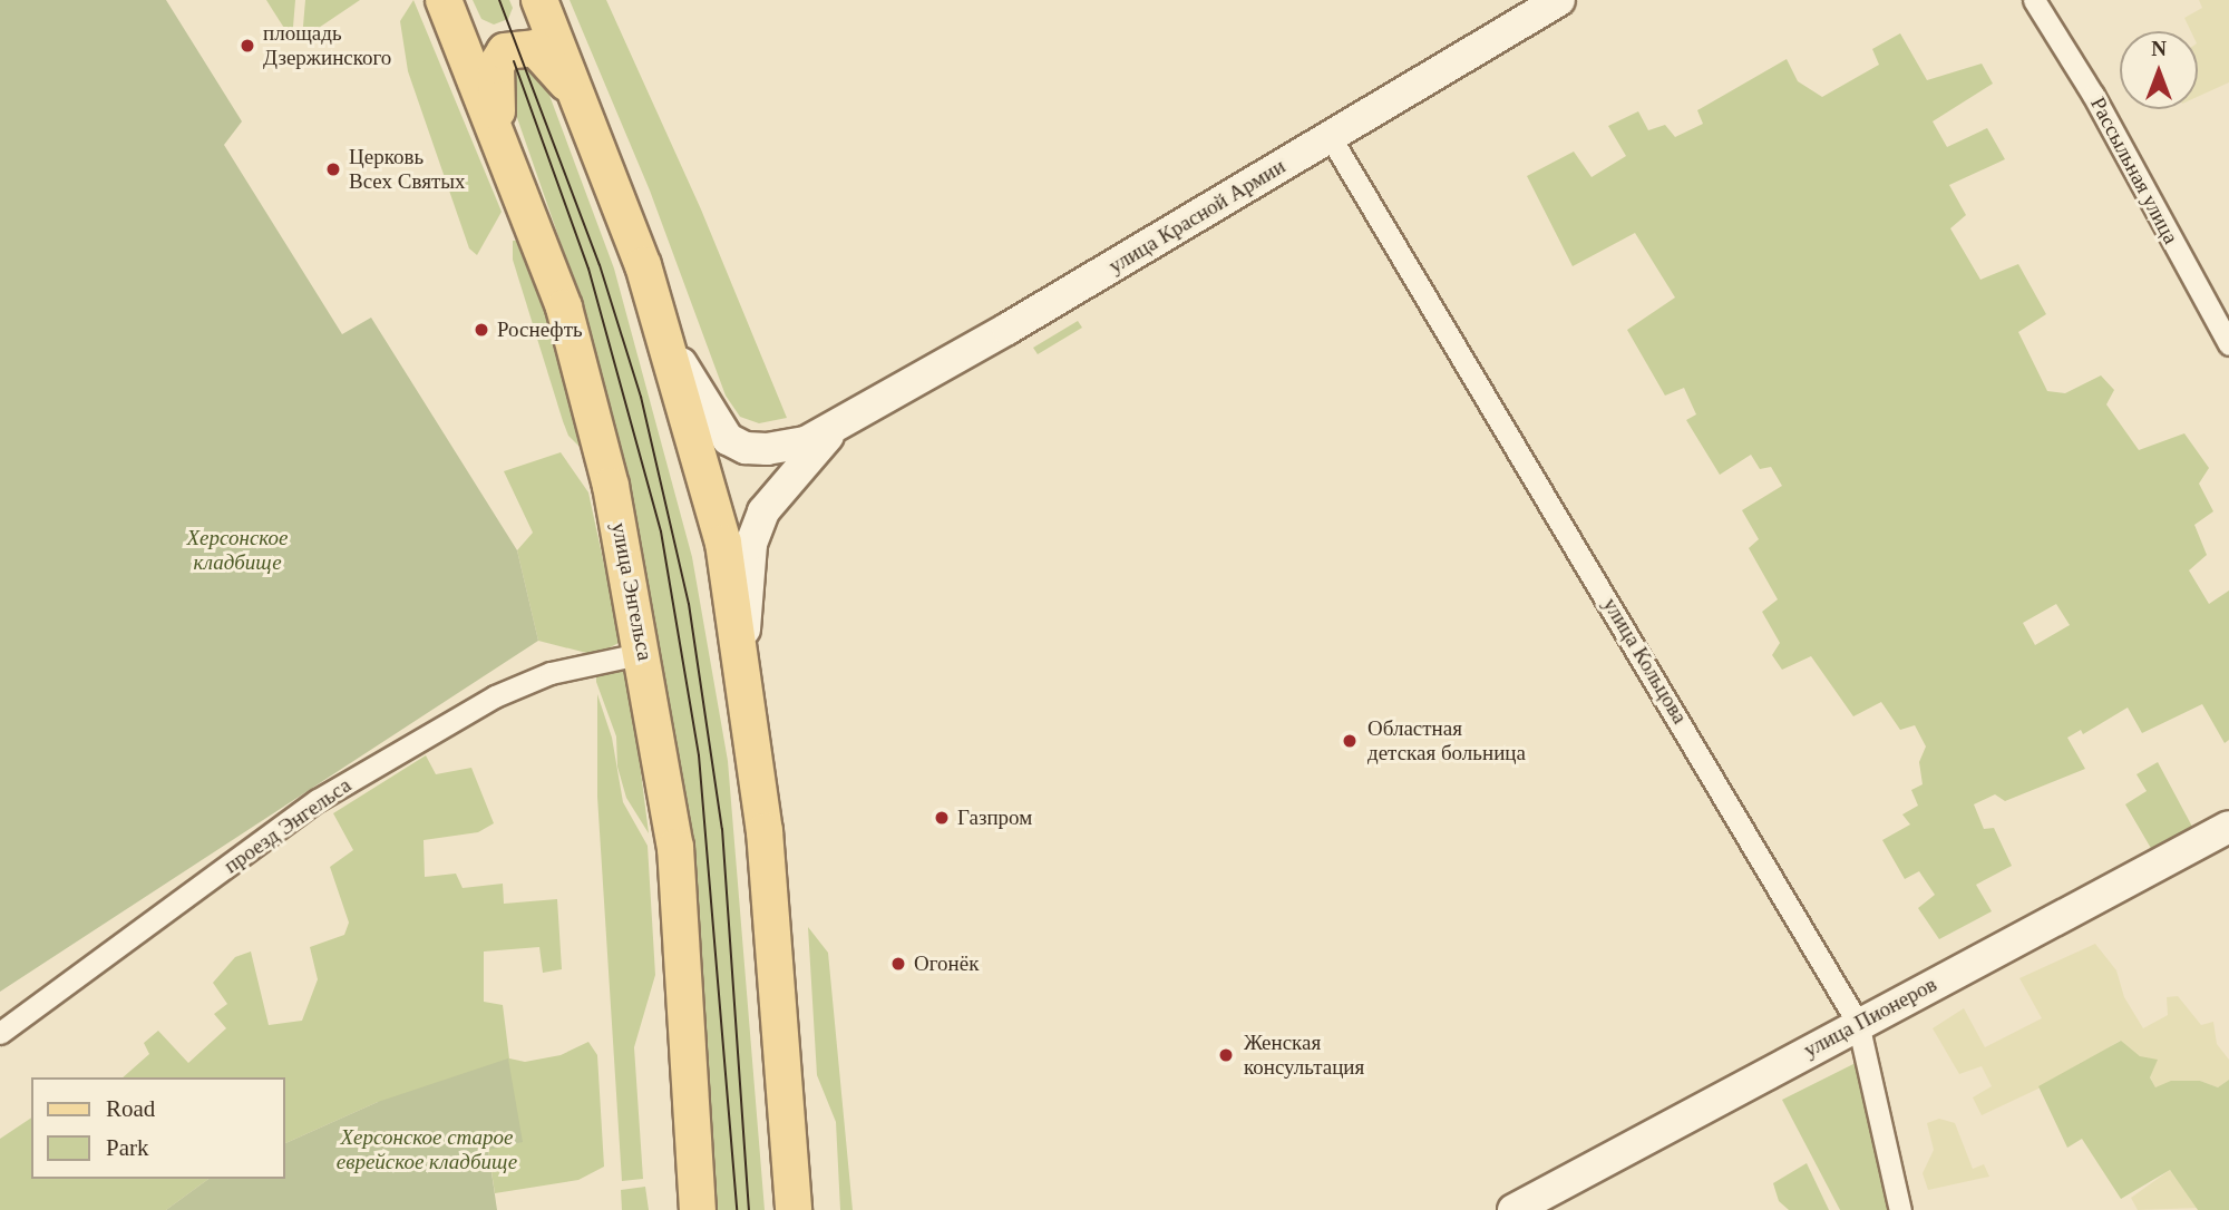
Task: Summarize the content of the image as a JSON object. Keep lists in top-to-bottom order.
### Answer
{
  "streets": {
    "main road": ["улица Красной Армии", "улица Энгельса", "улица Пионеров"],
    "street": ["Рассыльная улица", "улица Кольцова", "проезд Энгельса"]
  },
  "crossings": [
    ["улица Красной Армии", "улица Кольцова"],
    ["улица Энгельса", "проезд Энгельса"],
    ["улица Кольцова", "улица Пионеров"]
  ],
  "parks": ["Херсонское кладбище", "Херсонское старое еврейское кладбище"],
  "places": [
    "площадь Дзержинского",
    "Церковь Всех Святых",
    "Роснефть",
    "Областная детская больница",
    "Газпром",
    "Огонёк",
    "Женская консультация"
  ],
  "legend": ["Road", "Park"],
  "north": "top"
}
